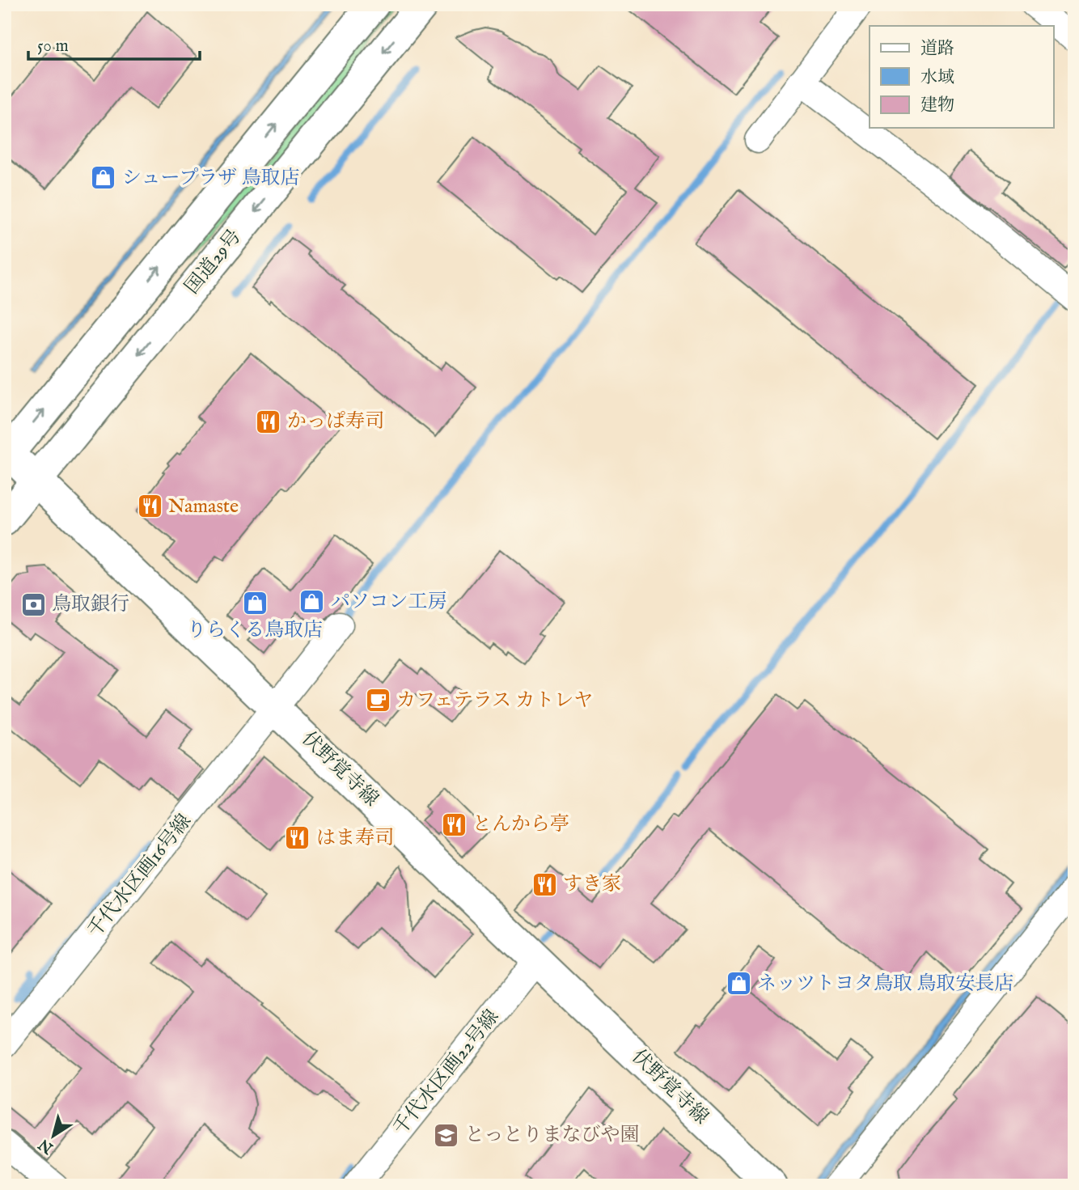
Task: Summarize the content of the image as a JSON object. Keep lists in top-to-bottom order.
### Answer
{
  "streets": {
    "main road": ["国道29号", "伏野覚寺線"],
    "street": ["千代水区画16号線", "千代水区画22号線"]
  },
  "crossings": [
    ["国道29号", "伏野覚寺線"],
    ["伏野覚寺線", "千代水区画16号線"],
    ["伏野覚寺線", "千代水区画22号線"]
  ],
  "places": {
    "shop": [
      "シュープラザ 鳥取店",
      "パソコン工房",
      "りらくる鳥取店",
      "ネッツトヨタ鳥取 鳥取安長店"
    ],
    "restaurant": [
      "かっぱ寿司",
      "Namaste",
      "とんから亭",
      "はま寿司",
      "すき家"
    ],
    "bank": ["鳥取銀行"],
    "cafe": ["カフェテラス カトレヤ"],
    "school or university": ["とっとりまなびや園"]
  },
  "legend": ["道路", "水域", "建物"],
  "scale_bar": "50 m",
  "north": "bottom left"
}
